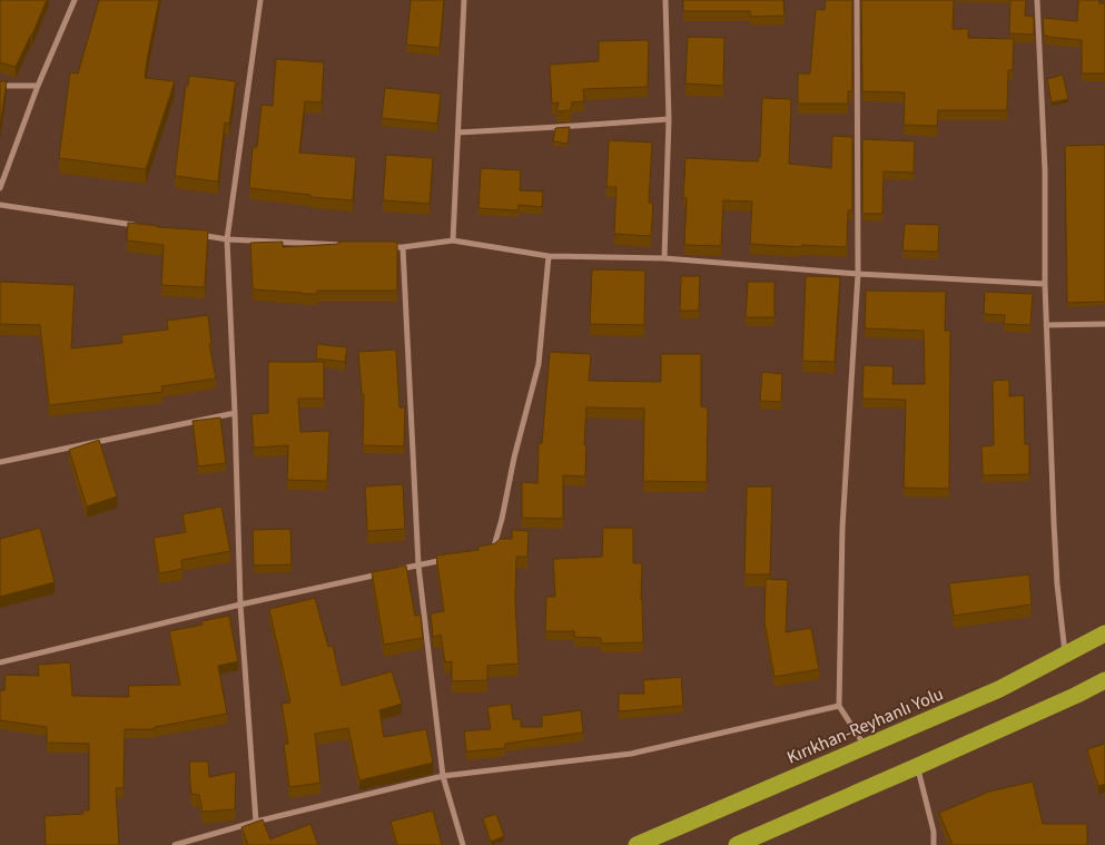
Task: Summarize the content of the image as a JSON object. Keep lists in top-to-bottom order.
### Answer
{
  "streets": {
    "highway": ["Kırıkhan-Reyhanlı Yolu"]
  }
}
